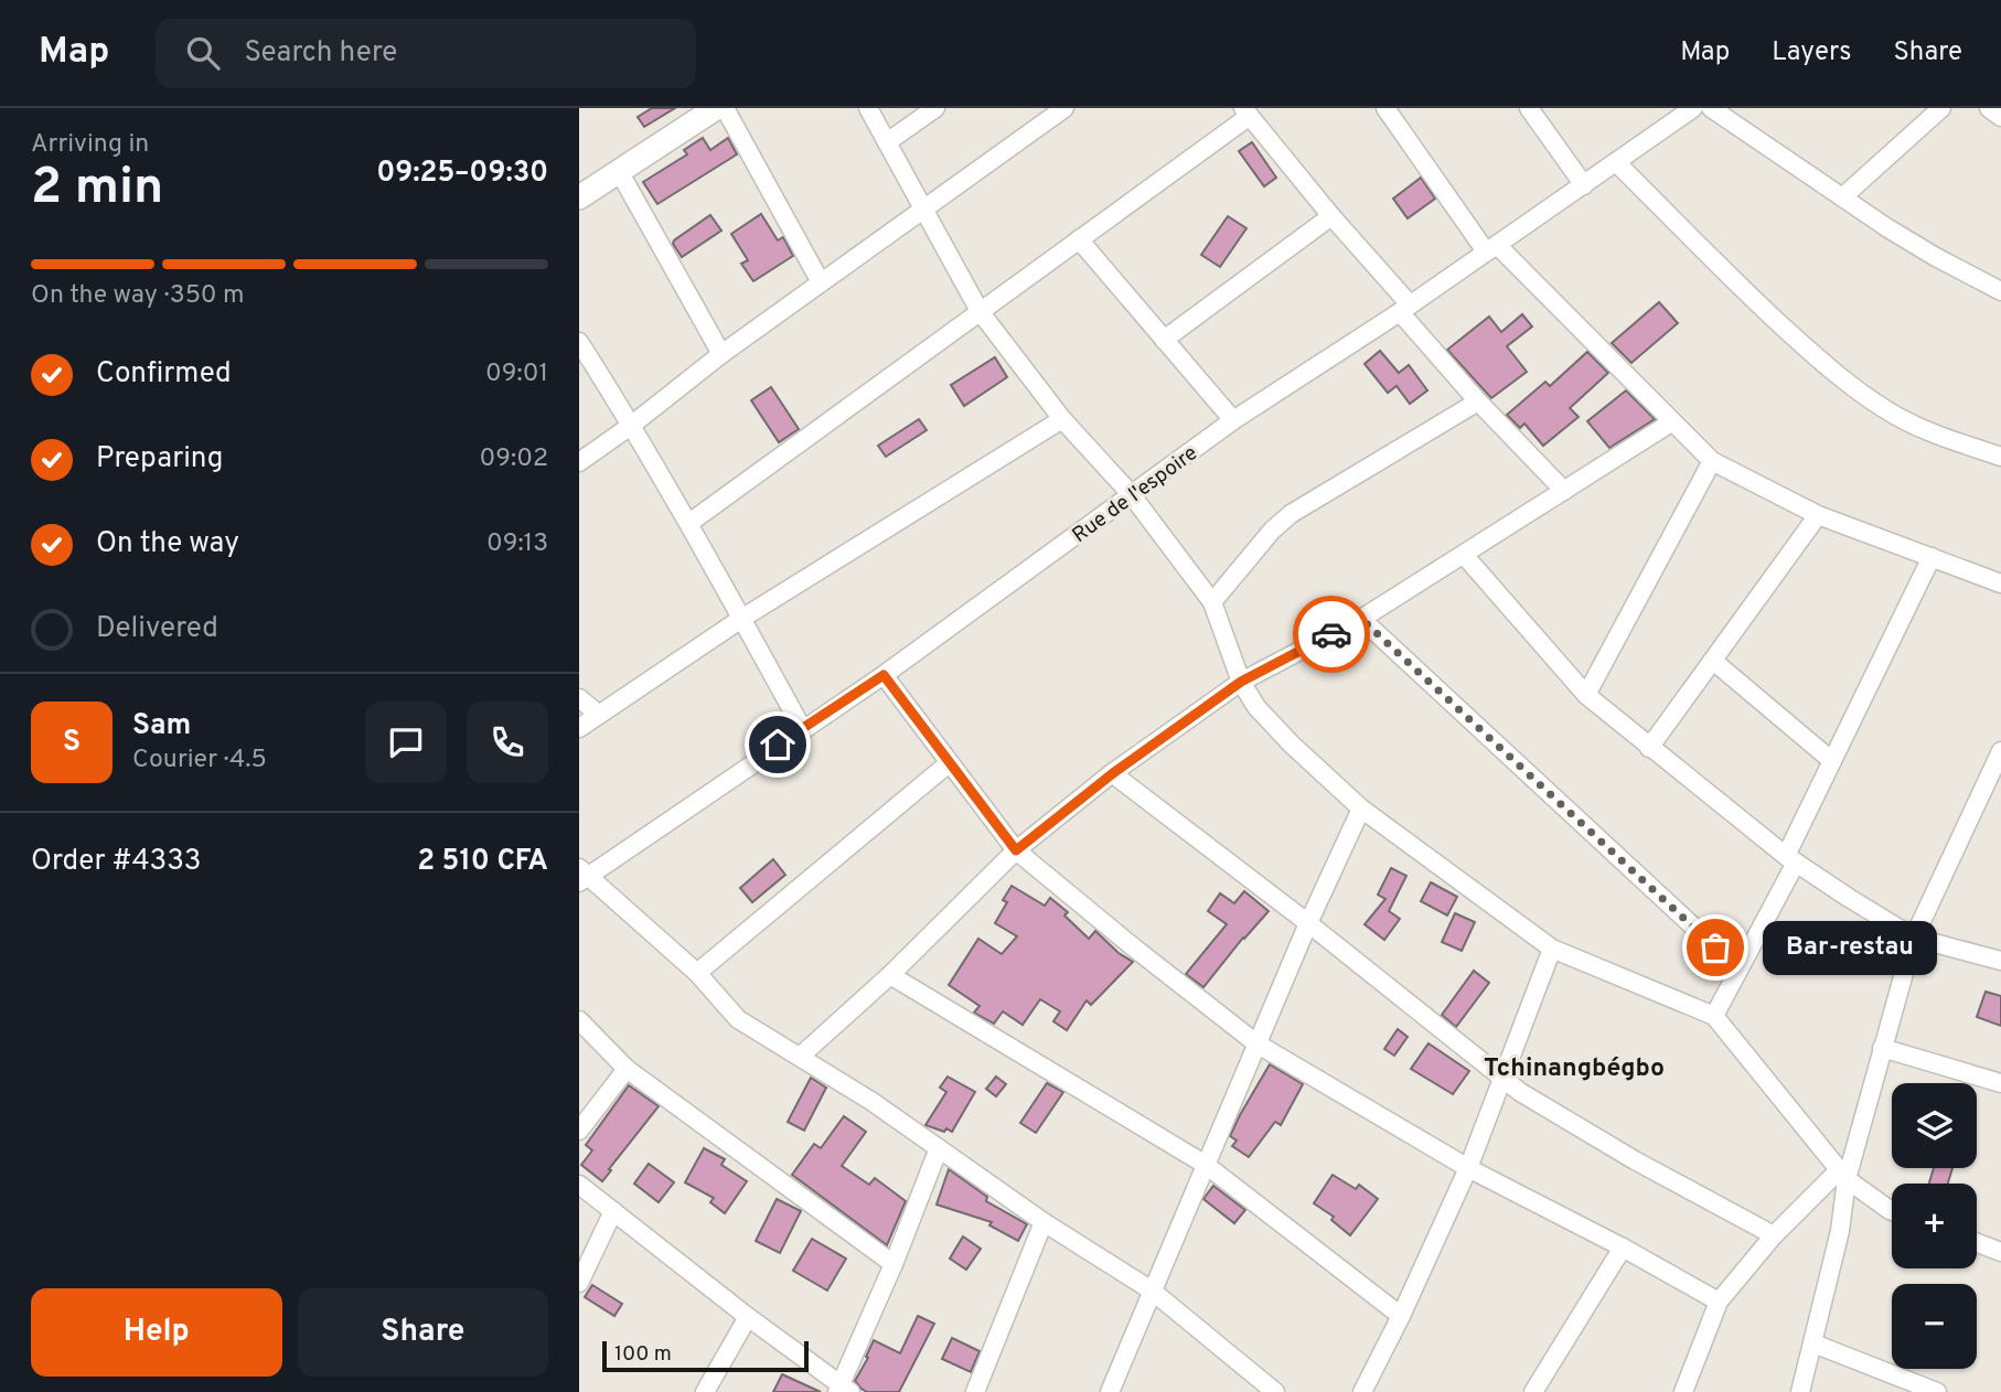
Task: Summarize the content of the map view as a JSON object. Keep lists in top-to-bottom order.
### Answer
{
  "streets": {
    "street": ["Rue de l'espoire"]
  },
  "districts": ["Tchinangbégbo"],
  "places": ["Bar-restau"],
  "scale_bar": "100 m",
  "page": {
    "header": "Map",
    "search": "Search here",
    "nav": ["Map", "Layers", "Share"],
    "heading": ["2 min", "Arriving in", "09:25–09:30"],
    "panel": [
      "Sam",
      "Courier · 4.5",
      "Order #4333",
      "2 510 CFA"
    ],
    "bar": "On the way · 350 m",
    "list": [
      ["Confirmed", "09:01"],
      ["Preparing", "09:02"],
      ["On the way", "09:13"],
      "Delivered"
    ],
    "round": "S",
    "bubble": "Bar-restau",
    "map_buttons": ["+", "−"],
    "buttons": ["Help", "Share"],
    "scale": "100 m"
  }
}
